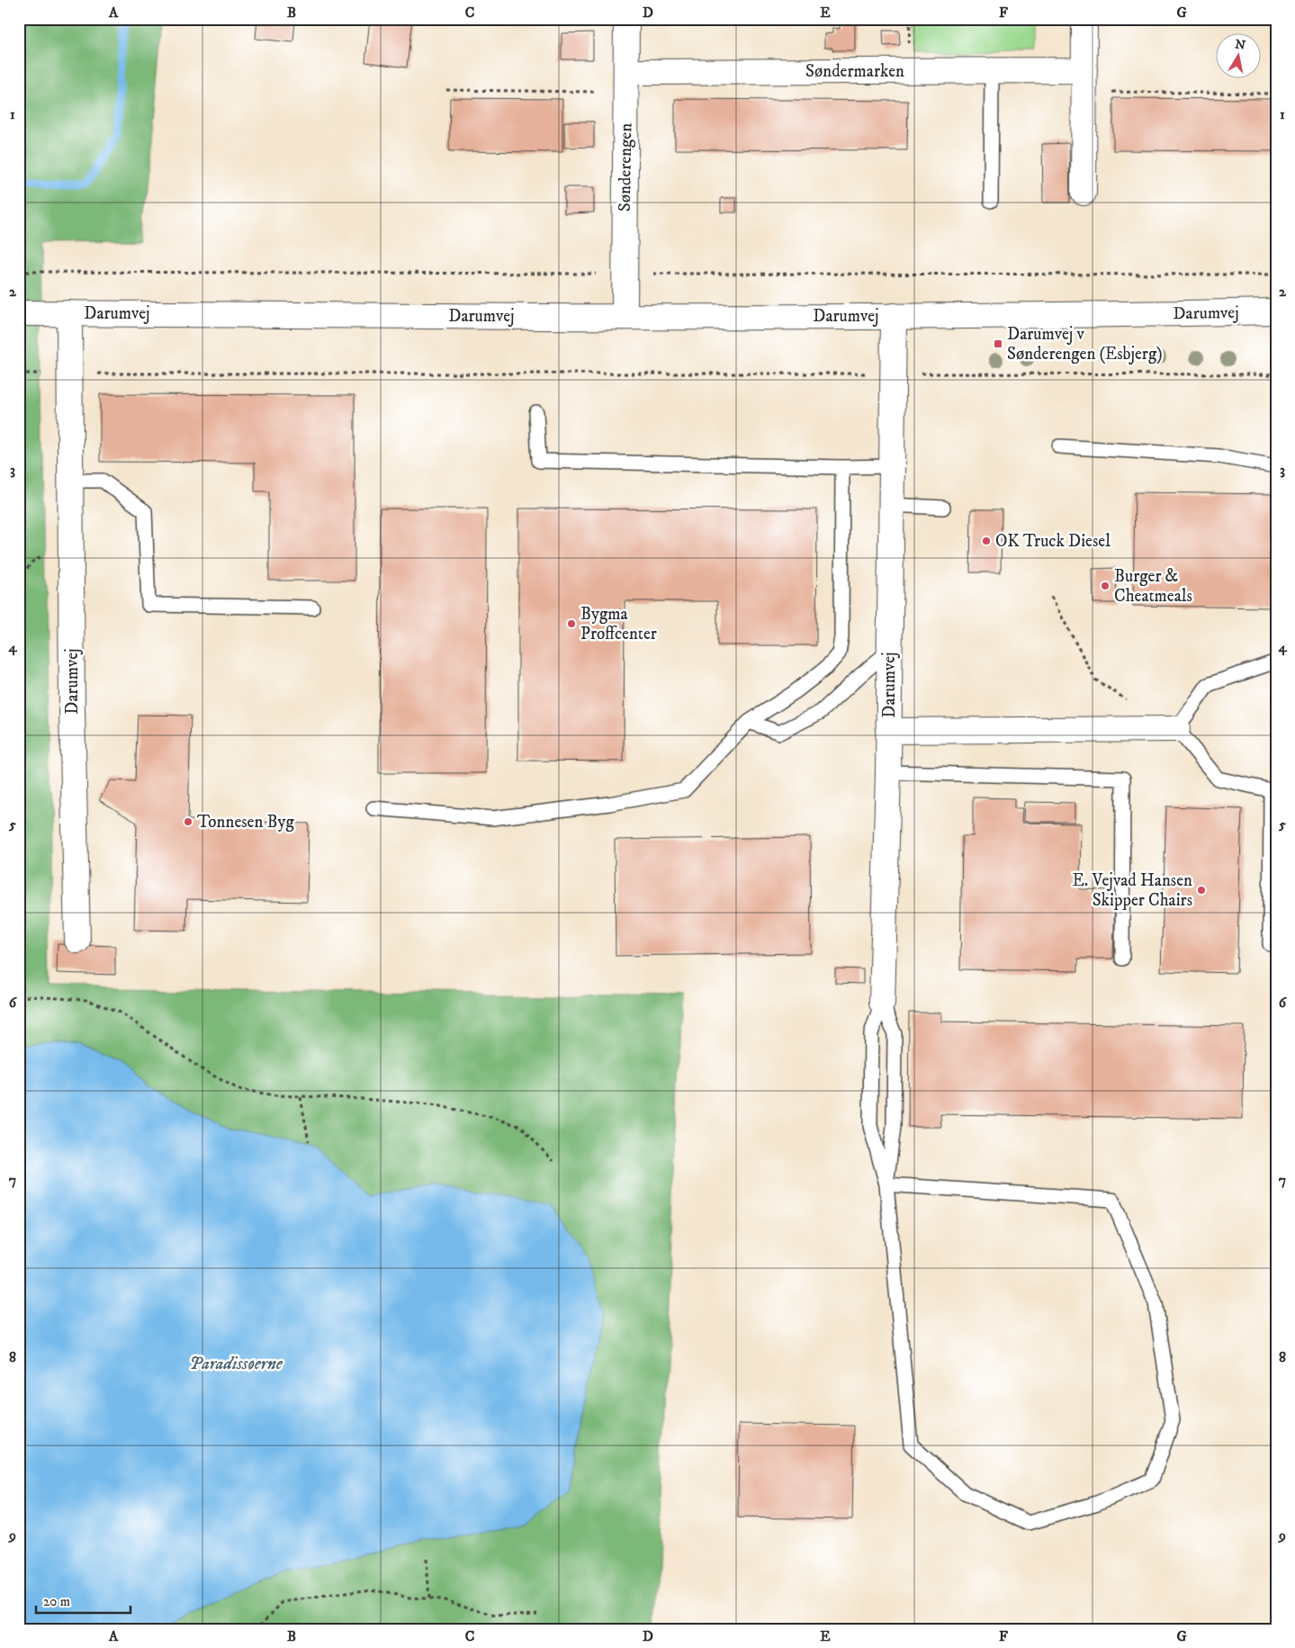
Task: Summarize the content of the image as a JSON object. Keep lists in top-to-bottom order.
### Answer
{
  "streets": {
    "street": ["Søndermarken", "Sønderengen", "Darumvej"]
  },
  "crossings": [
    ["Søndermarken", "Sønderengen"],
    ["Sønderengen", "Darumvej"]
  ],
  "water": ["Paradissøerne"],
  "places": {
    "transit": ["Darumvej v Sønderengen (Esbjerg)"],
    "other": [
      "OK Truck Diesel",
      "Burger & Cheatmeals",
      "Bygma Proffcenter",
      "Tonnesen Byg",
      "E. Vejvad Hansen Skipper Chairs"
    ]
  },
  "scale_bar": "20 m",
  "north": "top",
  "grid": {
    "columns": [
      "A",
      "B",
      "C",
      "D",
      "E",
      "F",
      "G"
    ],
    "rows": [
      "1",
      "2",
      "3",
      "4",
      "5",
      "6",
      "7",
      "8",
      "9"
    ]
  }
}
